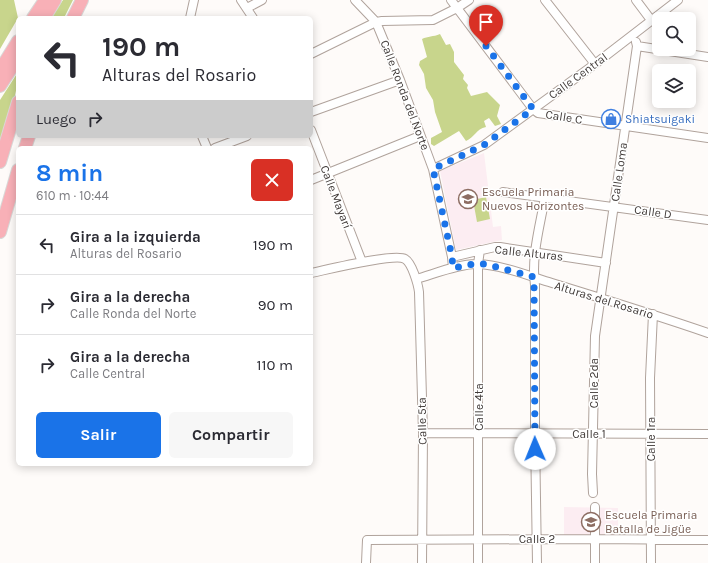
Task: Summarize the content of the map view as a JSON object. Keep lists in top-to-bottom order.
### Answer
{
  "streets": {
    "street": [
      "Calle Central",
      "Calle Ronda del Norte",
      "Calle C",
      "Calle Loma",
      "Calle Mayarí",
      "Calle D",
      "Calle Alturas",
      "Alturas del Rosario",
      "Calle 2da",
      "Calle 4ta",
      "Calle 5ta",
      "Calle 1",
      "Calle 1ra",
      "Calle 2"
    ]
  },
  "crossings": [
    ["Calle Central", "Calle Ronda del Norte"],
    ["Calle Central", "Calle C"],
    ["Calle Ronda del Norte", "Calle Alturas"],
    ["Calle Ronda del Norte", "Alturas del Rosario"],
    ["Calle C", "Calle Loma"],
    ["Calle Loma", "Calle D"],
    ["Calle Loma", "Calle Alturas"],
    ["Calle Loma", "Alturas del Rosario"],
    ["Calle Loma", "Calle 2da"],
    ["Calle Mayarí", "Calle 5ta"],
    ["Calle Alturas", "Calle 4ta"],
    ["Alturas del Rosario", "Calle 2da"],
    ["Alturas del Rosario", "Calle 4ta"],
    ["Alturas del Rosario", "Calle 5ta"],
    ["Alturas del Rosario", "Calle 1ra"],
    ["Calle 2da", "Calle 1"],
    ["Calle 4ta", "Calle 1"],
    ["Calle 4ta", "Calle 2"],
    ["Calle 5ta", "Calle 1"],
    ["Calle 5ta", "Calle 2"],
    ["Calle 1", "Calle 1ra"],
    ["Calle 1ra", "Calle 2"]
  ],
  "places": {
    "shop": ["Shiatsuigaki"],
    "school or university": ["Escuela Primaria Nuevos Horizontes", "Escuela Primaria Batalla de Jigüe"]
  },
  "page": {
    "turn": ["190 m", "Alturas del Rosario"],
    "then": "Luego",
    "heading": ["8 min", "610 m · 10:44"],
    "list": [
      {
        "name": "Gira a la izquierda",
        "note": "Alturas del Rosario",
        "value": "190 m"
      },
      {
        "name": "Gira a la derecha",
        "note": "Calle Ronda del Norte",
        "value": "90 m"
      },
      {
        "name": "Gira a la derecha",
        "note": "Calle Central",
        "value": "110 m"
      }
    ],
    "buttons": ["Salir", "Compartir"]
  }
}
